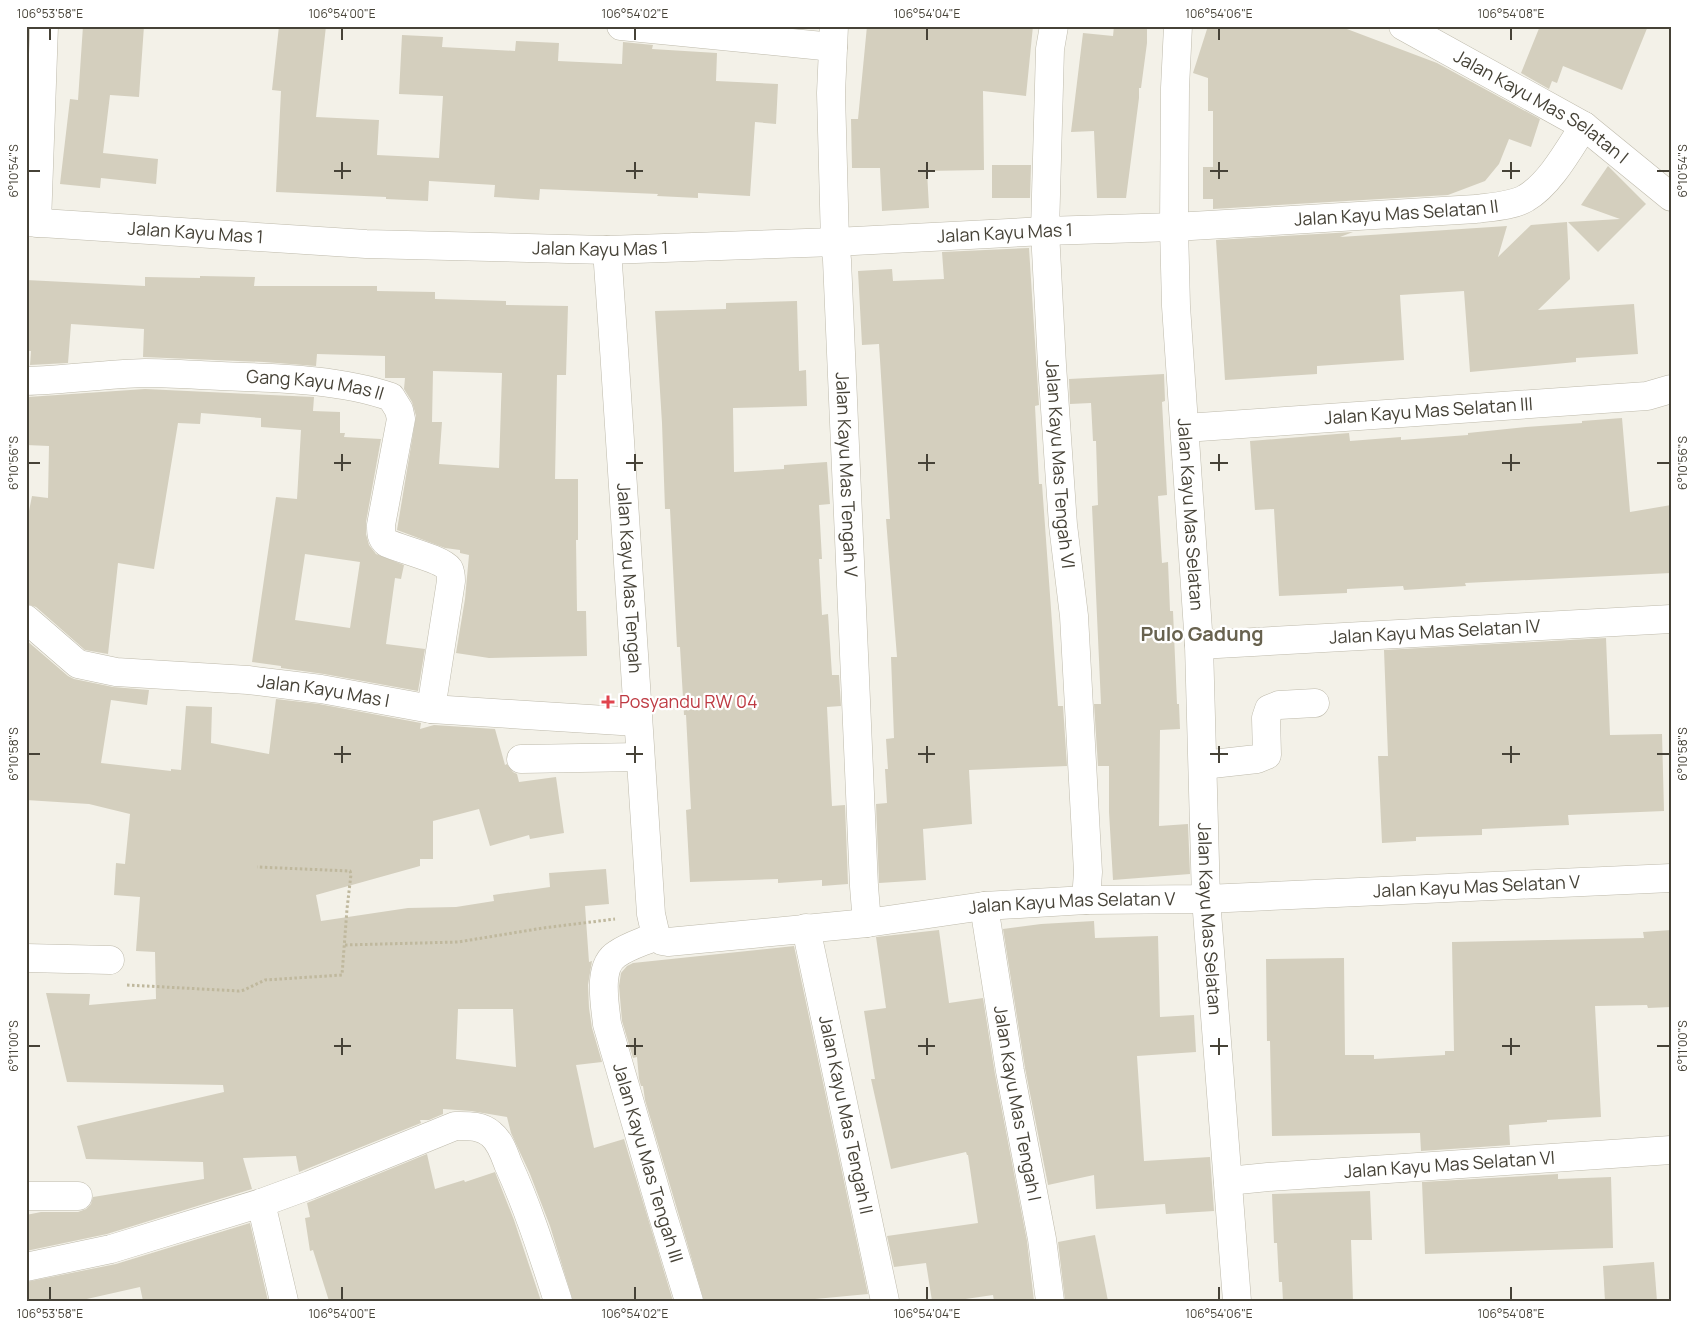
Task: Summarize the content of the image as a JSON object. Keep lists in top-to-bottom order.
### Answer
{
  "streets": {
    "street": [
      "Jalan Kayu Mas Selatan I",
      "Jalan Kayu Mas Selatan II",
      "Jalan Kayu Mas 1",
      "Gang Kayu Mas II",
      "Jalan Kayu Mas Selatan III",
      "Jalan Kayu Mas Tengah VI",
      "Jalan Kayu Mas Tengah V",
      "Jalan Kayu Mas Selatan",
      "Jalan Kayu Mas Tengah",
      "Jalan Kayu Mas Selatan IV",
      "Jalan Kayu Mas I",
      "Jalan Kayu Mas Selatan V",
      "Jalan Kayu Mas Tengah I",
      "Jalan Kayu Mas Tengah II",
      "Jalan Kayu Mas Tengah III",
      "Jalan Kayu Mas Selatan VI"
    ]
  },
  "crossings": [
    ["Jalan Kayu Mas Selatan I", "Jalan Kayu Mas Selatan II"],
    ["Jalan Kayu Mas Selatan II", "Jalan Kayu Mas 1"],
    ["Jalan Kayu Mas Selatan II", "Jalan Kayu Mas Selatan"],
    ["Jalan Kayu Mas 1", "Jalan Kayu Mas Tengah VI"],
    ["Jalan Kayu Mas 1", "Jalan Kayu Mas Tengah V"],
    ["Jalan Kayu Mas 1", "Jalan Kayu Mas Selatan"],
    ["Jalan Kayu Mas 1", "Jalan Kayu Mas Tengah"],
    ["Gang Kayu Mas II", "Jalan Kayu Mas I"],
    ["Jalan Kayu Mas Selatan III", "Jalan Kayu Mas Selatan"],
    ["Jalan Kayu Mas Tengah VI", "Jalan Kayu Mas Selatan V"],
    ["Jalan Kayu Mas Tengah V", "Jalan Kayu Mas Selatan V"],
    ["Jalan Kayu Mas Selatan", "Jalan Kayu Mas Selatan IV"],
    ["Jalan Kayu Mas Selatan", "Jalan Kayu Mas Selatan V"],
    ["Jalan Kayu Mas Selatan", "Jalan Kayu Mas Selatan VI"],
    ["Jalan Kayu Mas Tengah", "Jalan Kayu Mas I"],
    ["Jalan Kayu Mas Tengah", "Jalan Kayu Mas Selatan V"],
    ["Jalan Kayu Mas Tengah", "Jalan Kayu Mas Tengah III"],
    ["Jalan Kayu Mas Selatan V", "Jalan Kayu Mas Tengah I"],
    ["Jalan Kayu Mas Selatan V", "Jalan Kayu Mas Tengah II"],
    ["Jalan Kayu Mas Selatan V", "Jalan Kayu Mas Tengah III"]
  ],
  "districts": ["Pulo Gadung"],
  "places": {
    "health": ["Posyandu RW 04"]
  },
  "coordinates": [
    "106°53'58\"E",
    "106°54'00\"E",
    "106°54'02\"E",
    "106°54'04\"E",
    "106°54'06\"E",
    "106°54'08\"E",
    "6°10'54\"S",
    "6°10'56\"S",
    "6°10'58\"S",
    "6°11'00\"S"
  ]
}
